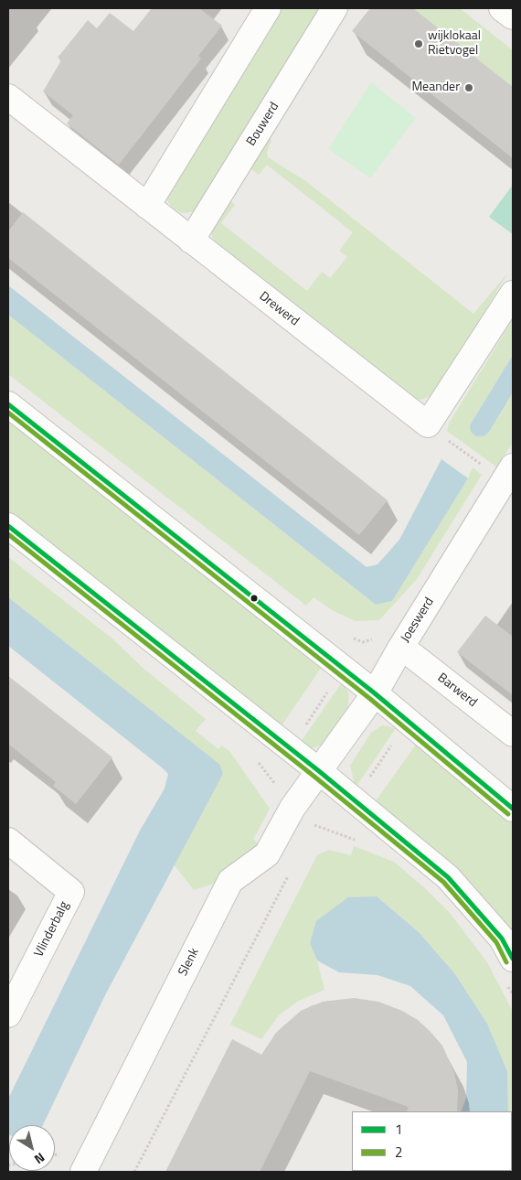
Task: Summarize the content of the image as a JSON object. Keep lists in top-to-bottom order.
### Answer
{
  "streets": {
    "street": [
      "Bouwerd",
      "Drewerd",
      "Joeswerd",
      "Barwerd",
      "Vlinderbalg",
      "Slenk"
    ]
  },
  "crossings": [
    ["Bouwerd", "Drewerd"],
    ["Joeswerd", "Barwerd"],
    ["Joeswerd", "Slenk"]
  ],
  "places": ["wijklokaal Rietvogel", "Meander"],
  "lines": ["transit line 1", "transit line 2"],
  "legend": ["1", "2"],
  "north": "bottom right"
}
